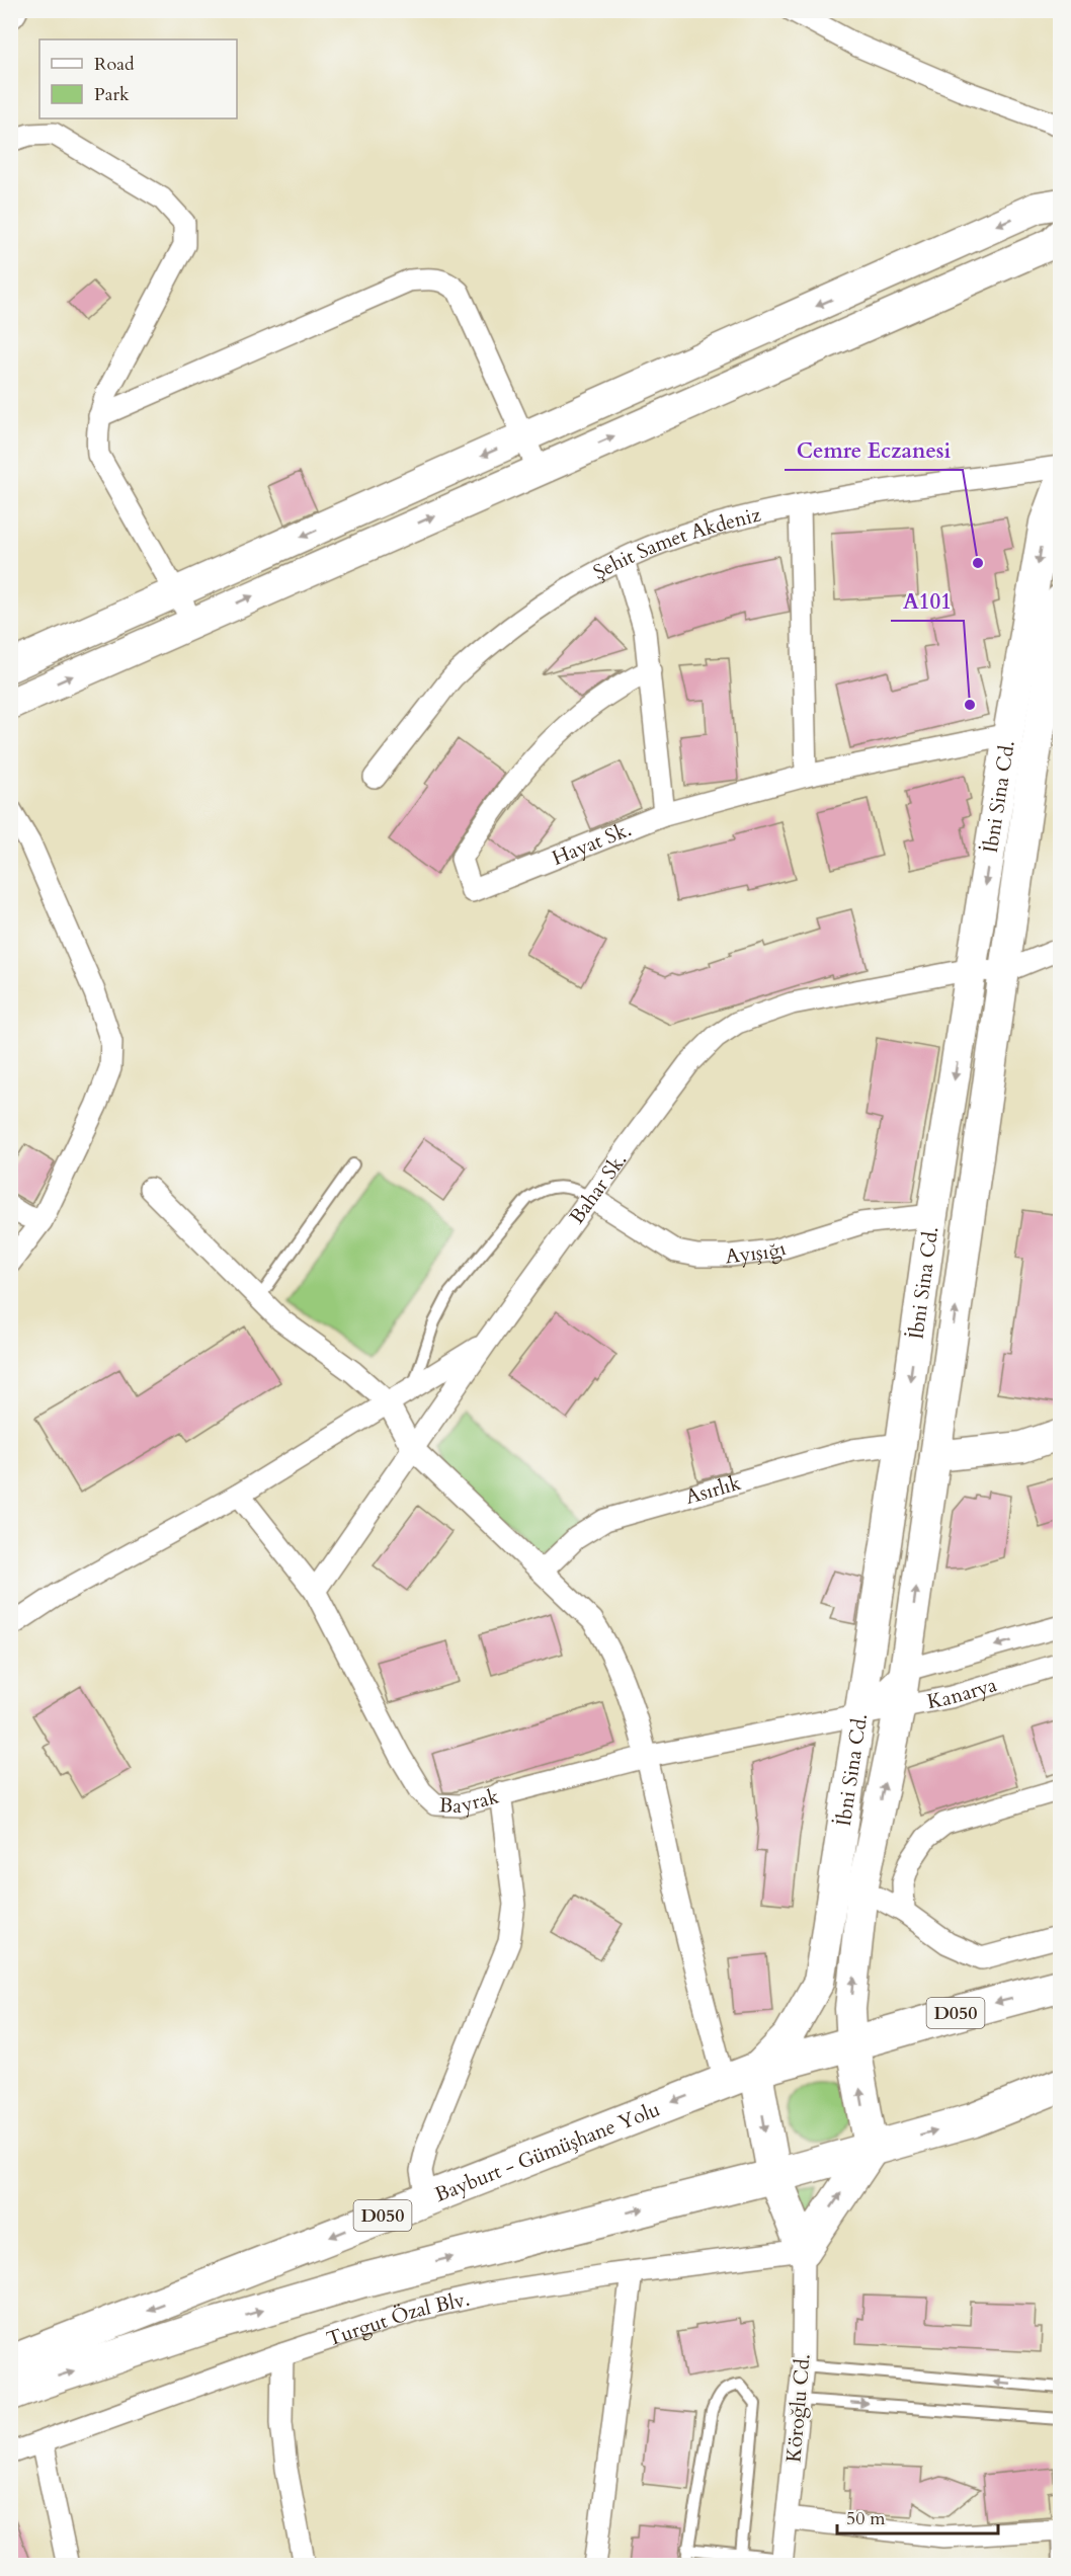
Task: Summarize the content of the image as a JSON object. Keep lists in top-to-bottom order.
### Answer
{
  "streets": {
    "highway": ["D050", "Bayburt - Gümüşhane Yolu"],
    "main road": ["İbni Sina Cd."],
    "street": [
      "Şehit Samet Akdeniz",
      "Hayat Sk.",
      "Bahar Sk.",
      "Ayışığı",
      "Asırlık",
      "Kanarya",
      "Bayrak",
      "Turgut Özal Blv.",
      "Köroğlu Cd."
    ]
  },
  "crossings": [
    ["İbni Sina Cd.", "Hayat Sk."],
    ["İbni Sina Cd.", "Bahar Sk."],
    ["İbni Sina Cd.", "Ayışığı"],
    ["İbni Sina Cd.", "Asırlık"],
    ["İbni Sina Cd.", "Kanarya"],
    ["İbni Sina Cd.", "Bayrak"],
    ["İbni Sina Cd.", "Bayburt - Gümüşhane Yolu"],
    ["Bahar Sk.", "Ayışığı"],
    ["Bahar Sk.", "Bayrak"],
    ["Kanarya", "Bayrak"],
    ["Turgut Özal Blv.", "Köroğlu Cd."]
  ],
  "places": ["Cemre Eczanesi", "A101"],
  "legend": ["Road", "Park"],
  "scale_bar": "50 m"
}
